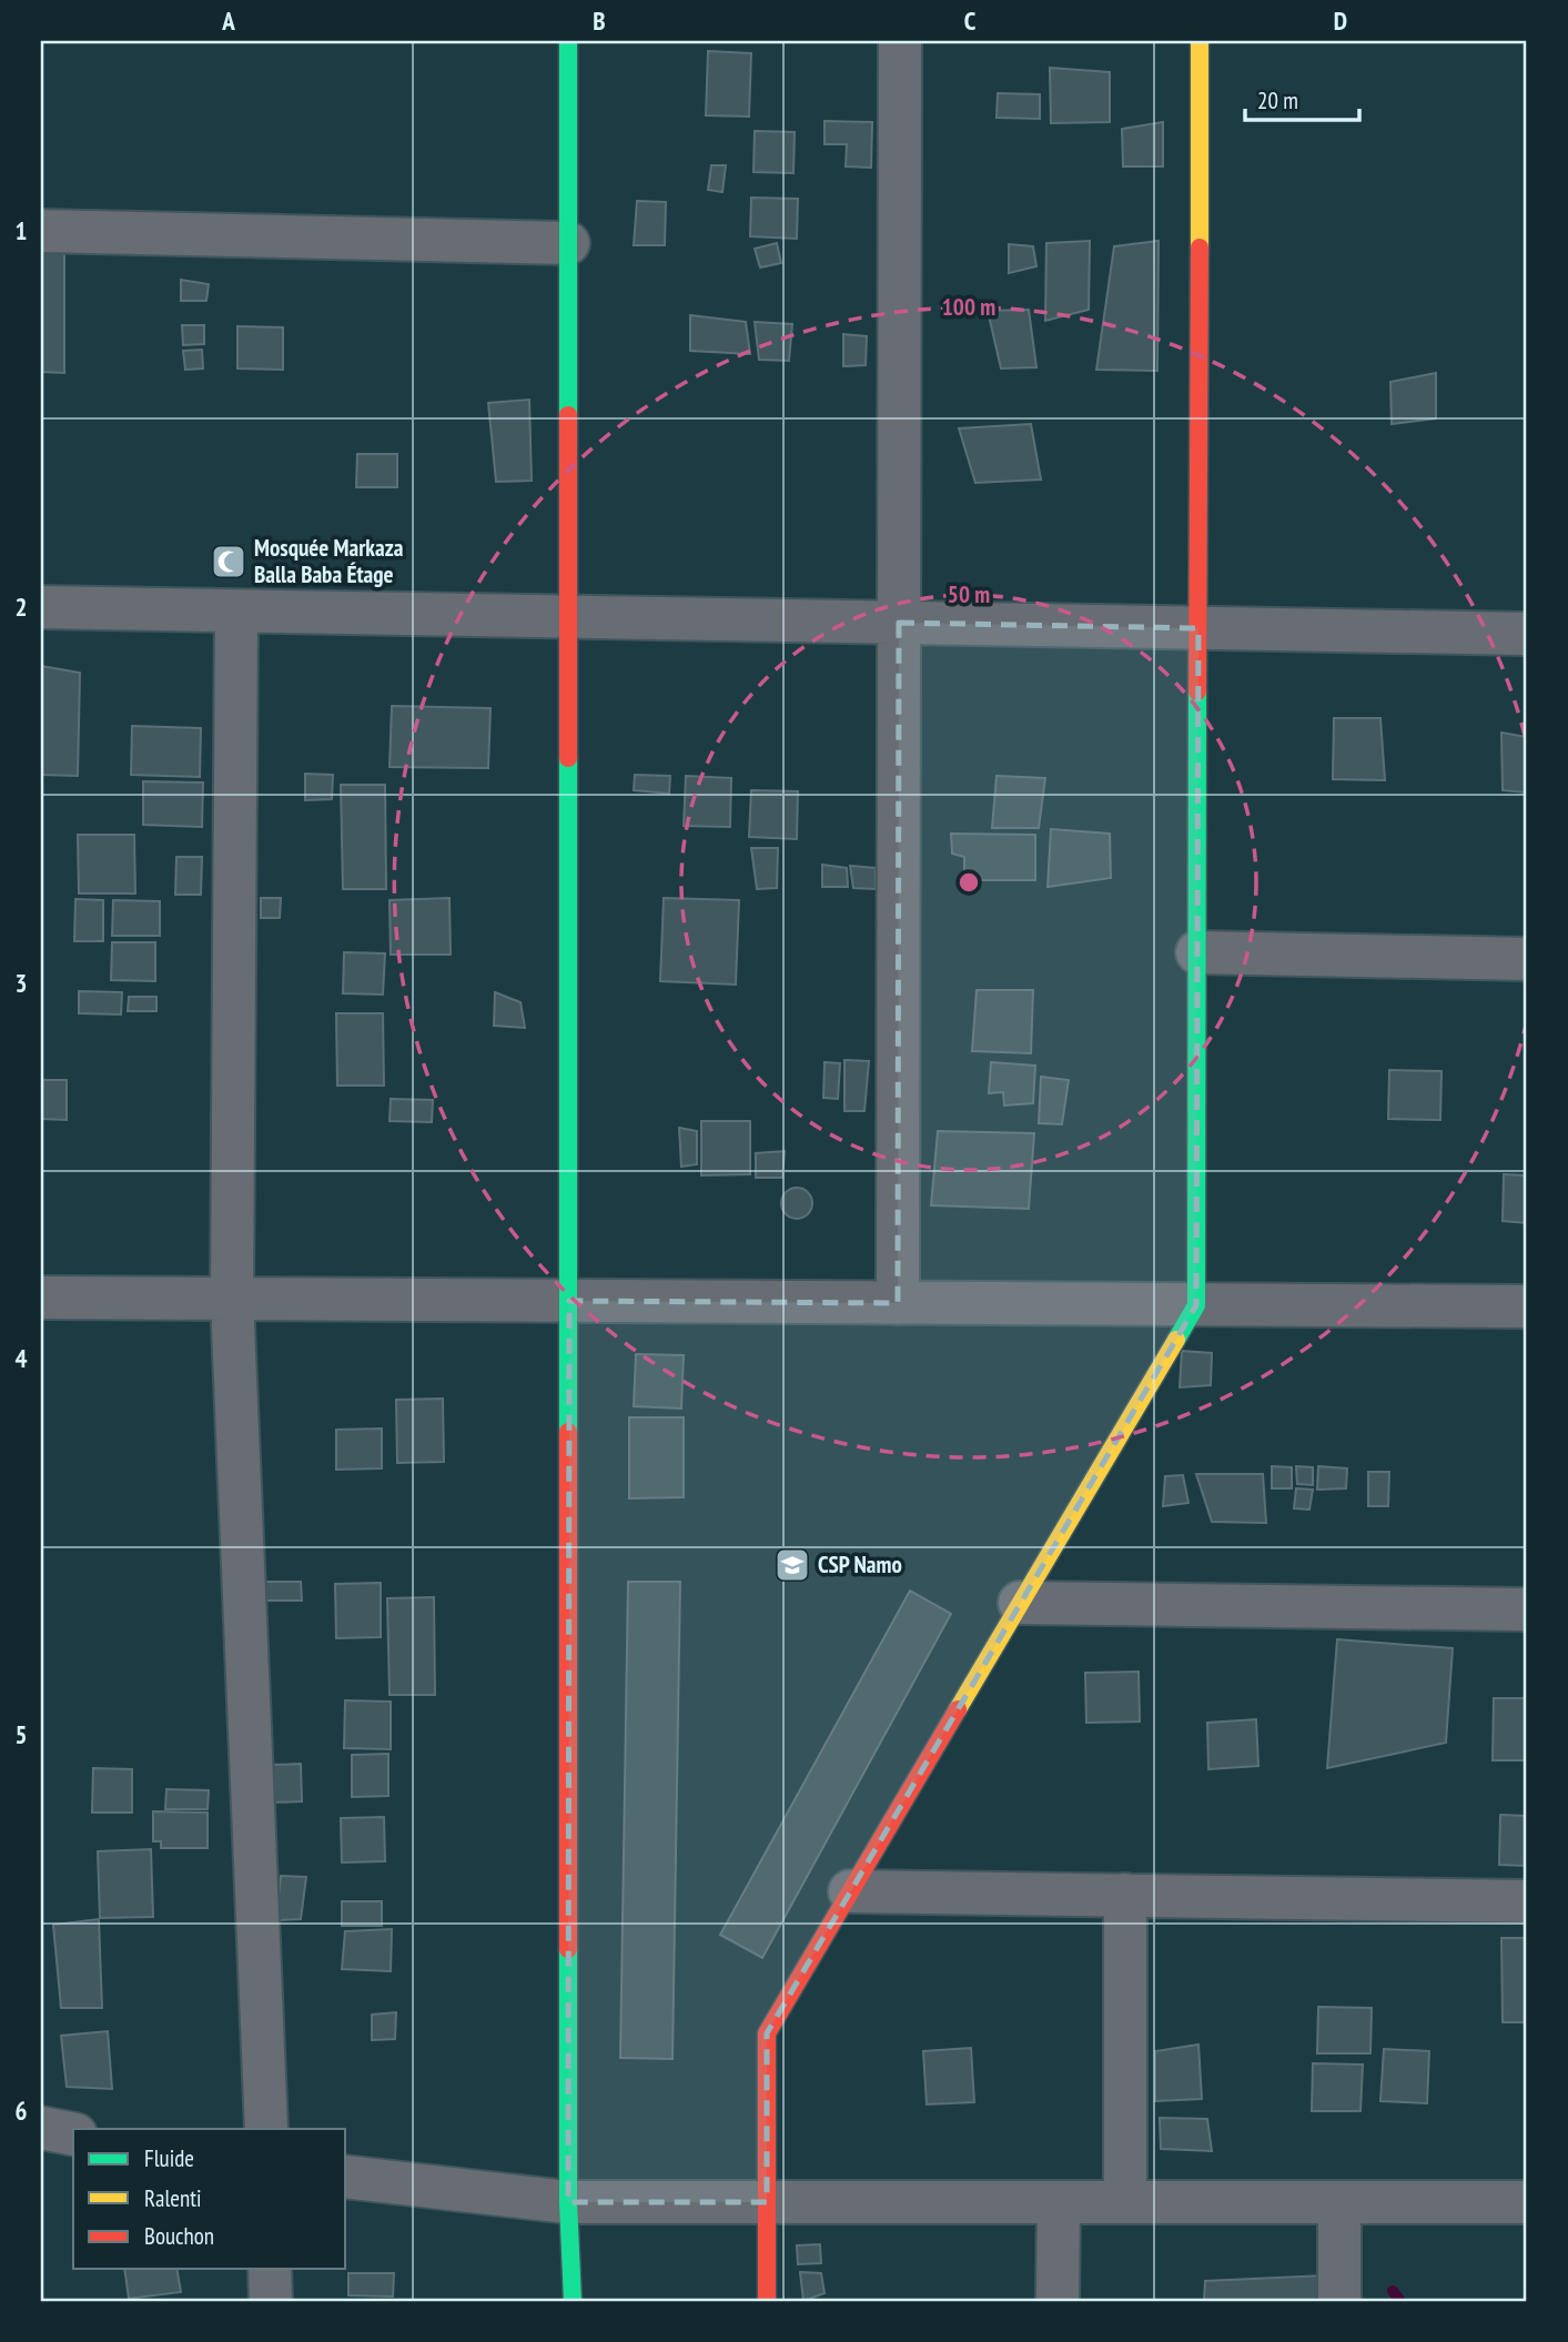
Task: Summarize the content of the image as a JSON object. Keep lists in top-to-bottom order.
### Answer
{
  "places": {
    "mosque": ["Mosquée Markaza Balla Baba Étage"],
    "school or university": ["CSP Namo"]
  },
  "legend": ["Fluide", "Ralenti", "Bouchon"],
  "scale_bar": "20 m",
  "grid": {
    "columns": [
      "A",
      "B",
      "C",
      "D"
    ],
    "rows": [
      "1",
      "2",
      "3",
      "4",
      "5",
      "6"
    ]
  },
  "rings": ["100 m", "50 m"]
}
